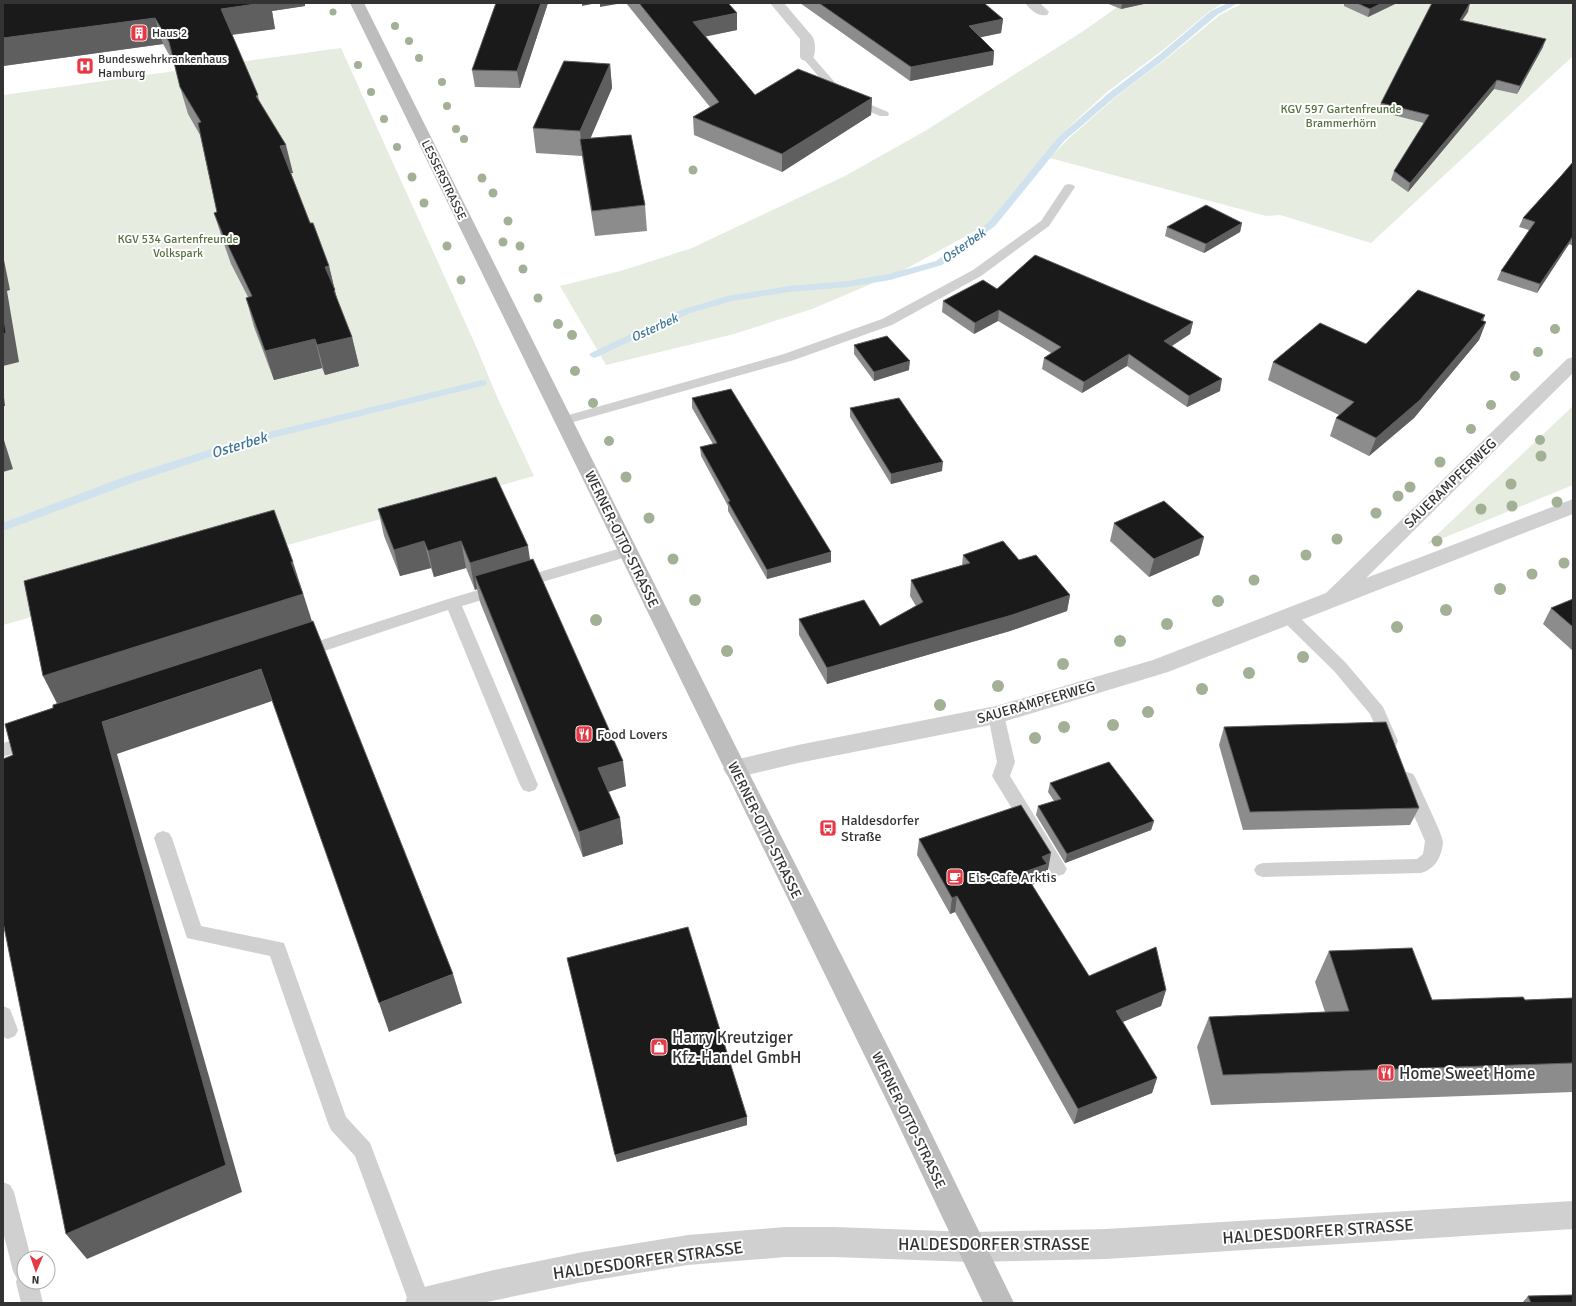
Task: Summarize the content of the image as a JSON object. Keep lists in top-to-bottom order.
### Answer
{
  "streets": {
    "main road": ["LESSERSTRASSE", "WERNER-OTTO-STRASSE"],
    "street": ["SAUERAMPFERWEG", "HALDESDORFER STRASSE"]
  },
  "crossings": [
    ["LESSERSTRASSE", "WERNER-OTTO-STRASSE"],
    ["SAUERAMPFERWEG", "WERNER-OTTO-STRASSE"],
    ["WERNER-OTTO-STRASSE", "HALDESDORFER STRASSE"]
  ],
  "water": ["Osterbek"],
  "parks": ["KGV 597 Gartenfreunde Brammerhörn", "KGV 534 Gartenfreunde Volkspark"],
  "places": {
    "building": ["Haus 2"],
    "hospital": ["Bundeswehrkrankenhaus Hamburg"],
    "restaurant": ["Food Lovers", "Home Sweet Home"],
    "bus stop": ["Haldesdorfer Straße"],
    "cafe": ["Eis-Cafe Arktis"],
    "shop": ["Harry Kreutziger Kfz-Handel GmbH"]
  },
  "north": "bottom"
}
